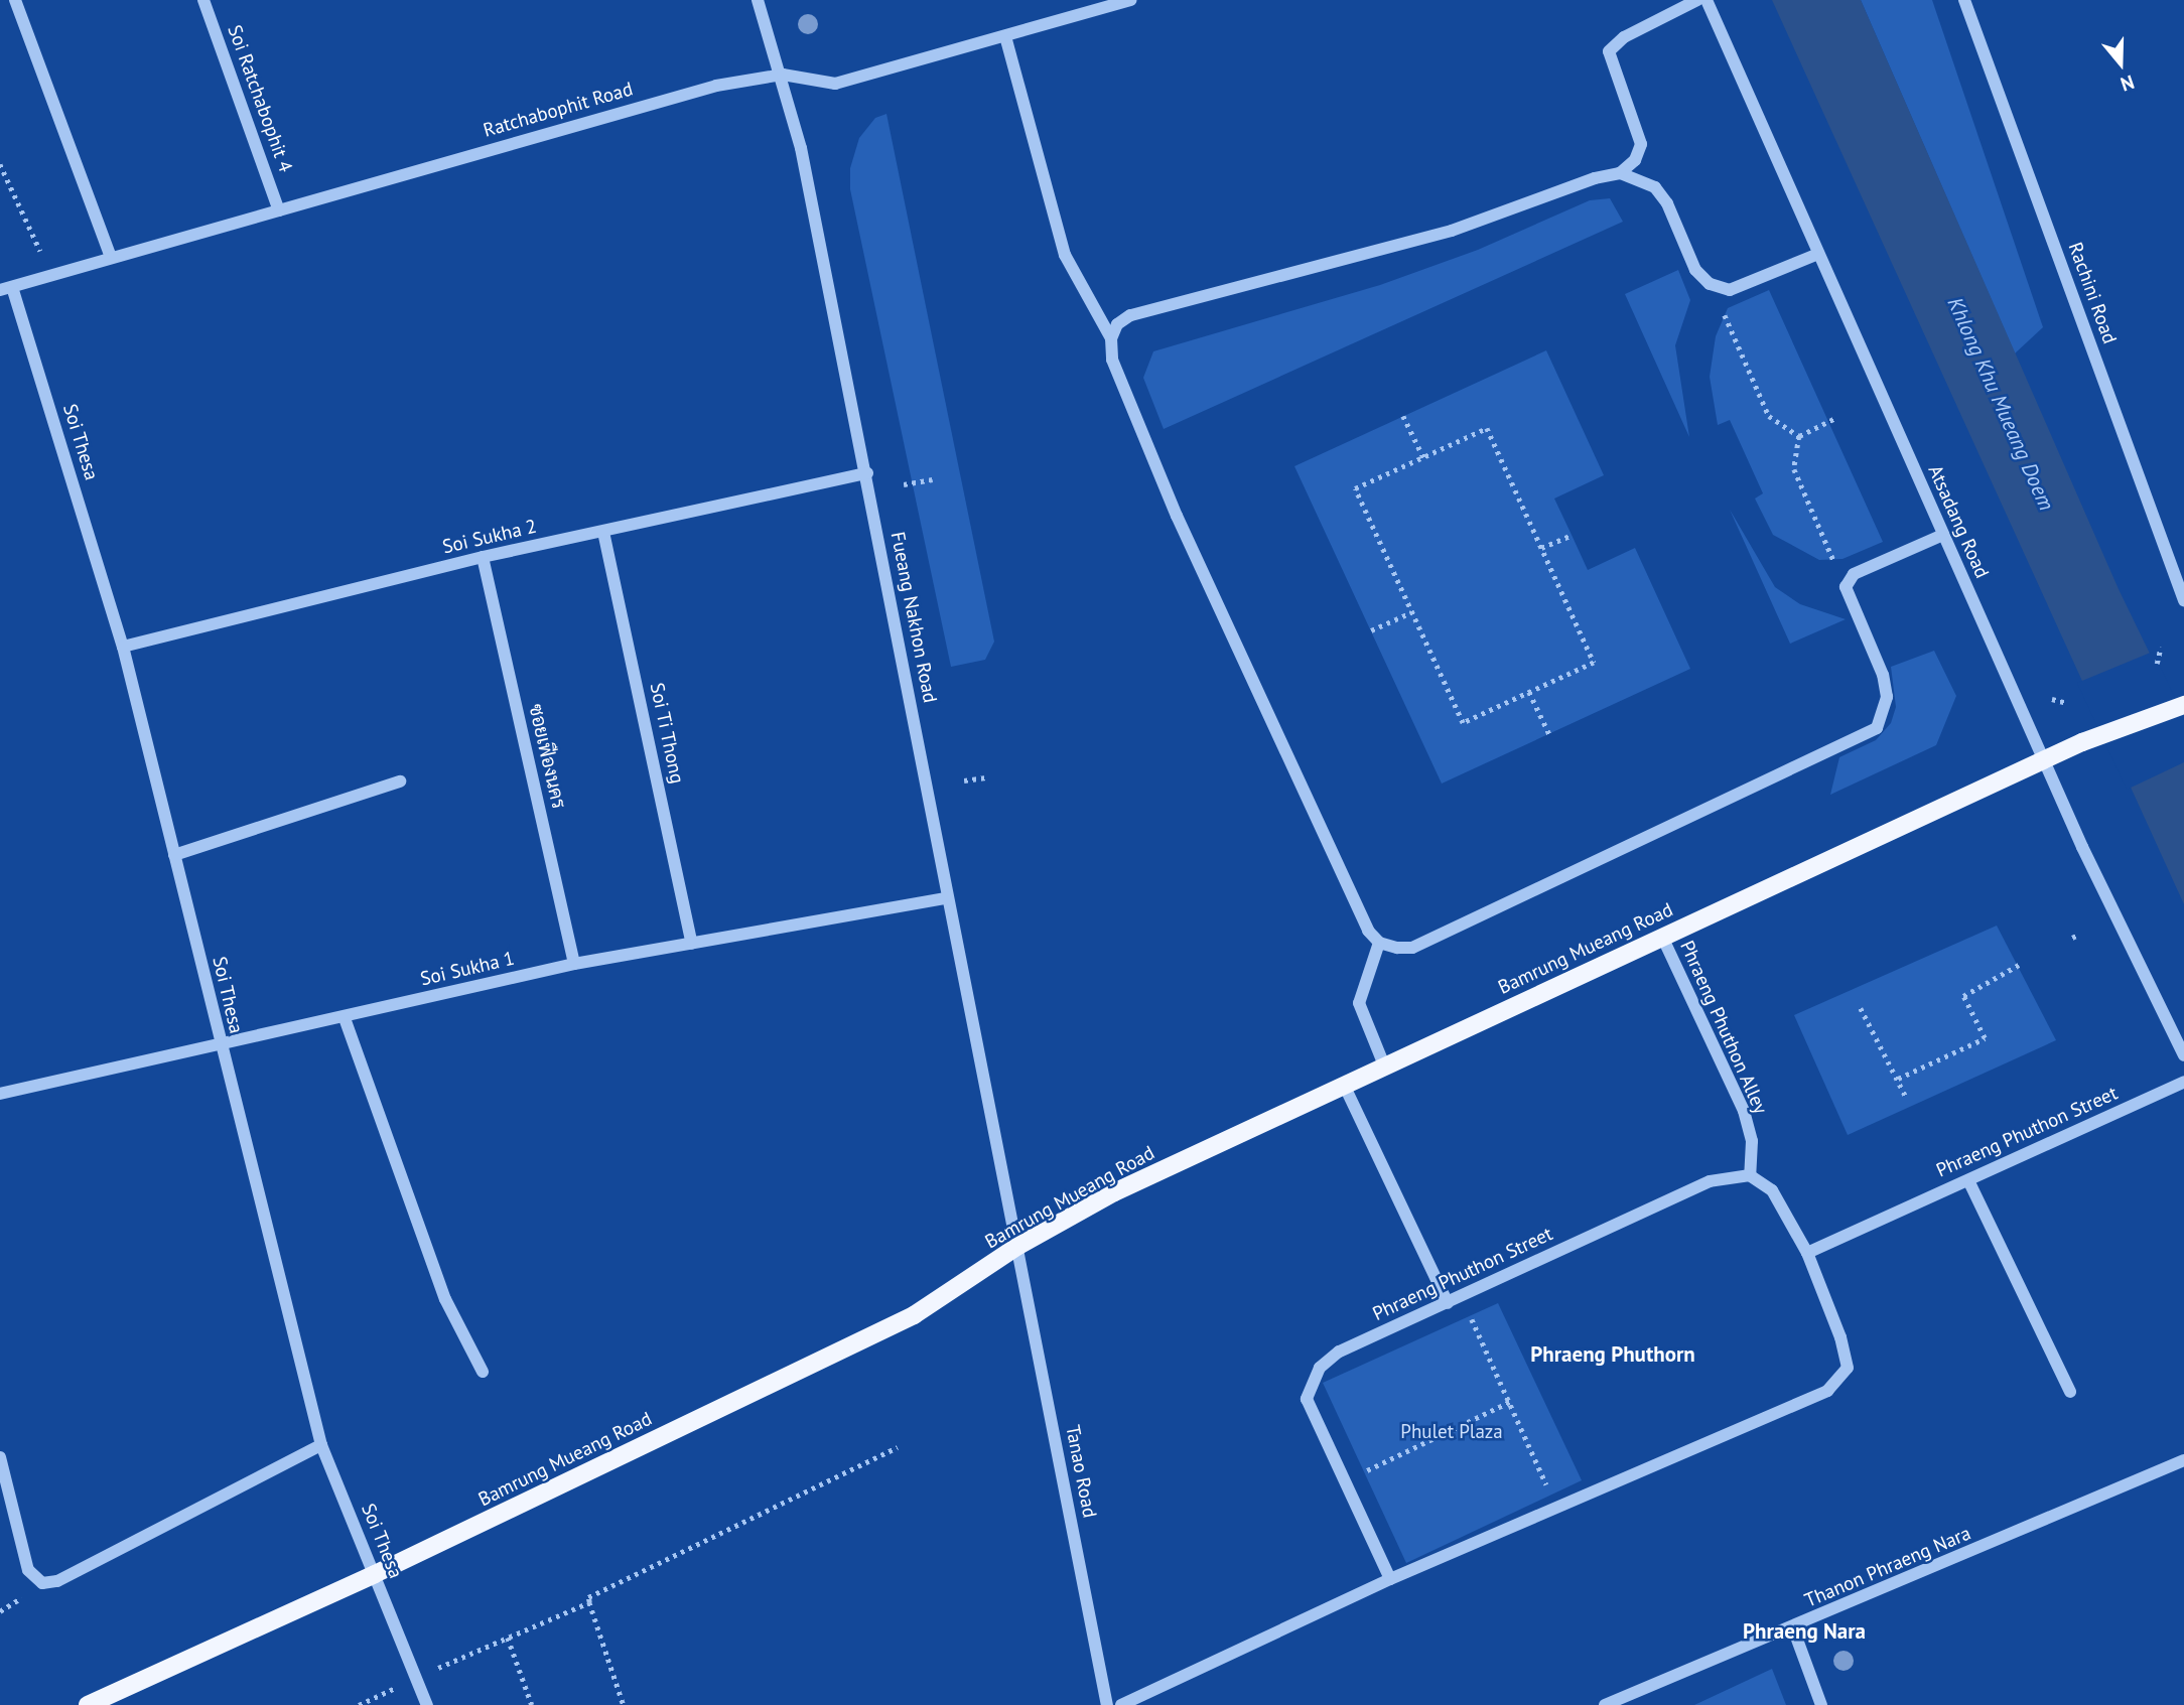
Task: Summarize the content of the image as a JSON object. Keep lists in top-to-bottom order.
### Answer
{
  "streets": {
    "main road": ["Bamrung Mueang Road"],
    "street": [
      "Soi Ratchabophit 4",
      "Ratchabophit Road",
      "Rachini Road",
      "Soi Thesa",
      "Atsadang Road",
      "Soi Sukha 2",
      "Fueang Nakhon Road",
      "Soi Ti Thong",
      "ซอยเฟืองนคร",
      "Soi Sukha 1",
      "Phraeng Phuthon Alley",
      "Phraeng Phuthon Street",
      "Tanao Road",
      "Thanon Phraeng Nara"
    ]
  },
  "crossings": [
    ["Soi Ratchabophit 4", "Ratchabophit Road"],
    ["Ratchabophit Road", "Soi Thesa"],
    ["Ratchabophit Road", "Fueang Nakhon Road"],
    ["Soi Thesa", "Soi Sukha 2"],
    ["Soi Thesa", "Bamrung Mueang Road"],
    ["Soi Thesa", "Soi Sukha 1"],
    ["Atsadang Road", "Bamrung Mueang Road"],
    ["Soi Sukha 2", "Fueang Nakhon Road"],
    ["Soi Sukha 2", "Soi Ti Thong"],
    ["Soi Sukha 2", "ซอยเฟืองนคร"],
    ["Fueang Nakhon Road", "Bamrung Mueang Road"],
    ["Fueang Nakhon Road", "Soi Sukha 1"],
    ["Fueang Nakhon Road", "Tanao Road"],
    ["Soi Ti Thong", "Soi Sukha 1"],
    ["ซอยเฟืองนคร", "Soi Sukha 1"],
    ["Bamrung Mueang Road", "Phraeng Phuthon Alley"],
    ["Bamrung Mueang Road", "Tanao Road"],
    ["Phraeng Phuthon Alley", "Phraeng Phuthon Street"]
  ],
  "districts": ["Phraeng Phuthorn", "Phraeng Nara"],
  "water": ["Khlong Khu Mueang Doem"],
  "parks": ["Phulet Plaza"],
  "north": "bottom"
}
